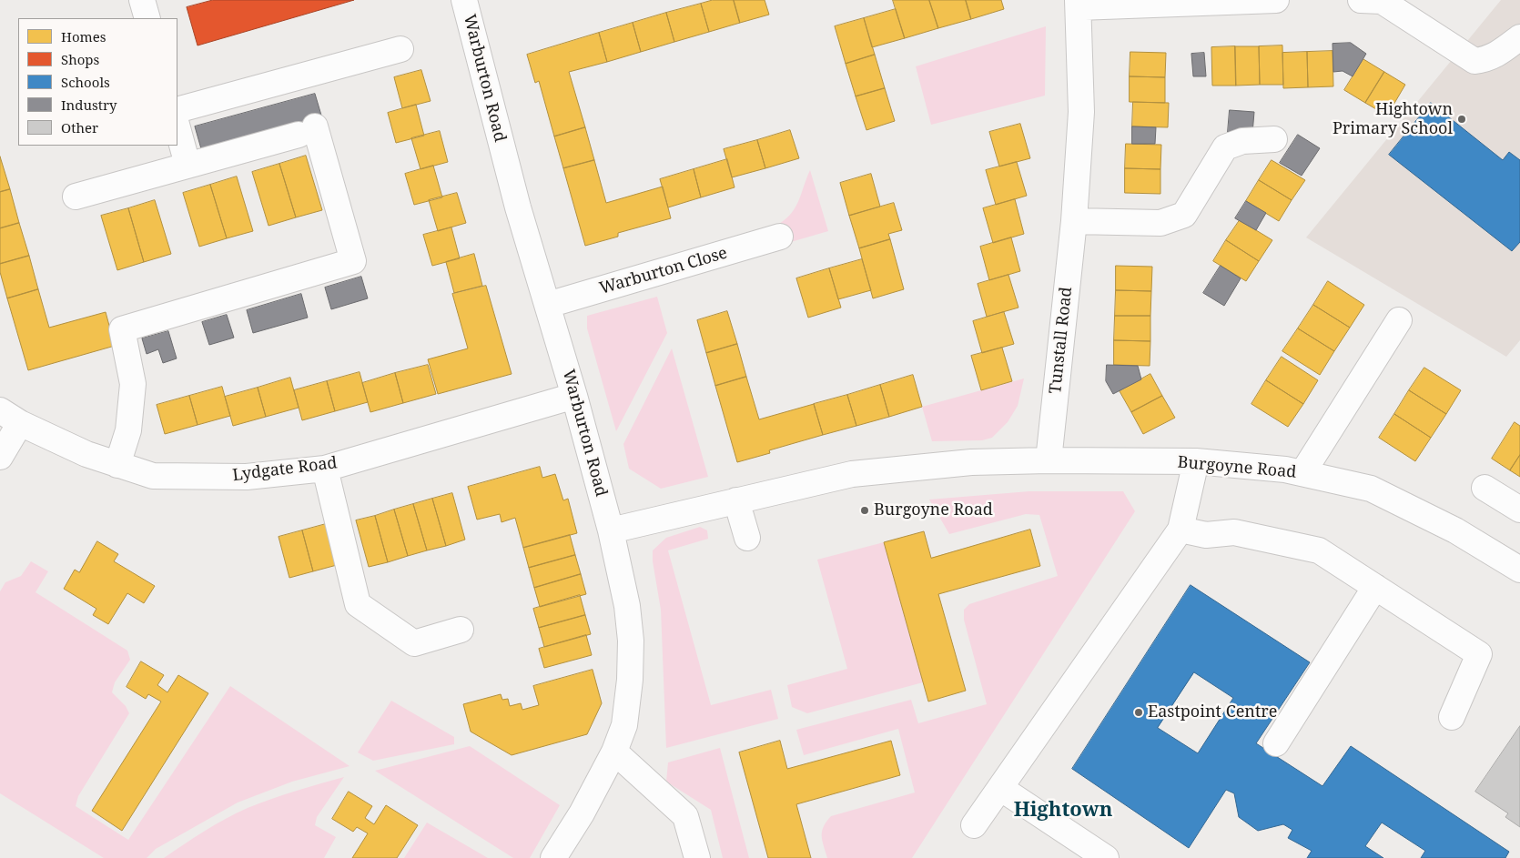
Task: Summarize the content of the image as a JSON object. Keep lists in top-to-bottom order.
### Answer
{
  "streets": {
    "street": [
      "Warburton Road",
      "Warburton Close",
      "Tunstall Road",
      "Burgoyne Road",
      "Lydgate Road"
    ]
  },
  "crossings": [
    ["Warburton Road", "Warburton Close"],
    ["Warburton Road", "Burgoyne Road"],
    ["Warburton Road", "Lydgate Road"],
    ["Tunstall Road", "Burgoyne Road"]
  ],
  "districts": ["Hightown"],
  "places": ["Hightown Primary School", "Burgoyne Road", "Eastpoint Centre"],
  "legend": [
    "Homes",
    "Shops",
    "Schools",
    "Industry",
    "Other"
  ]
}
